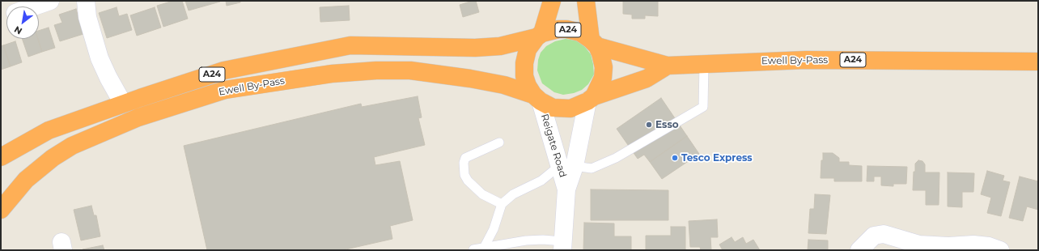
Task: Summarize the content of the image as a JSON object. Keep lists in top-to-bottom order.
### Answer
{
  "streets": {
    "highway": ["A24", "Ewell By-Pass"],
    "street": ["Reigate Road"]
  },
  "crossings": [
    ["Ewell By-Pass", "Reigate Road"]
  ],
  "places": ["Esso", "Tesco Express"],
  "north": "bottom left"
}
